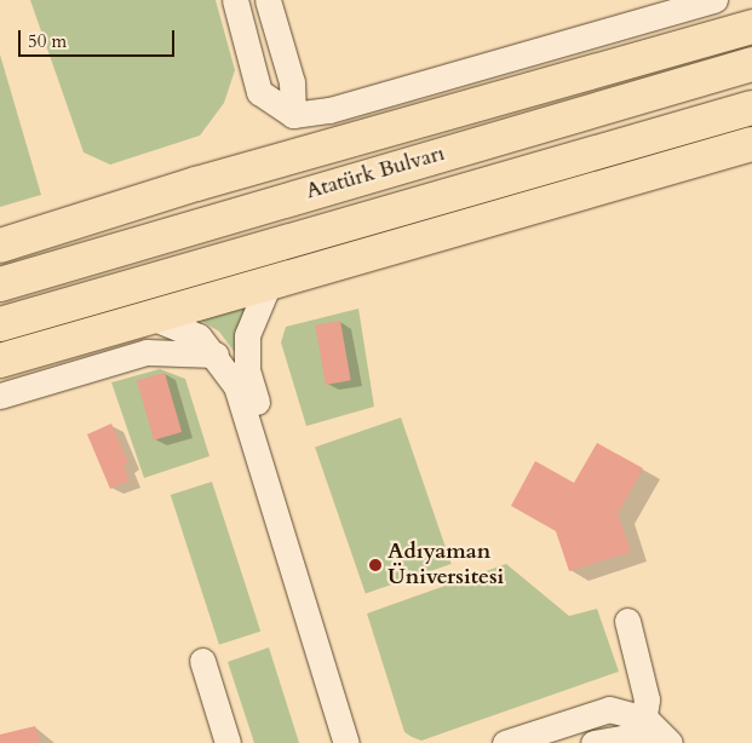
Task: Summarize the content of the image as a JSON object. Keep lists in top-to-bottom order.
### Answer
{
  "streets": {
    "highway": ["Atatürk Bulvarı"]
  },
  "places": ["Adıyaman Üniversitesi"],
  "scale_bar": "50 m"
}
